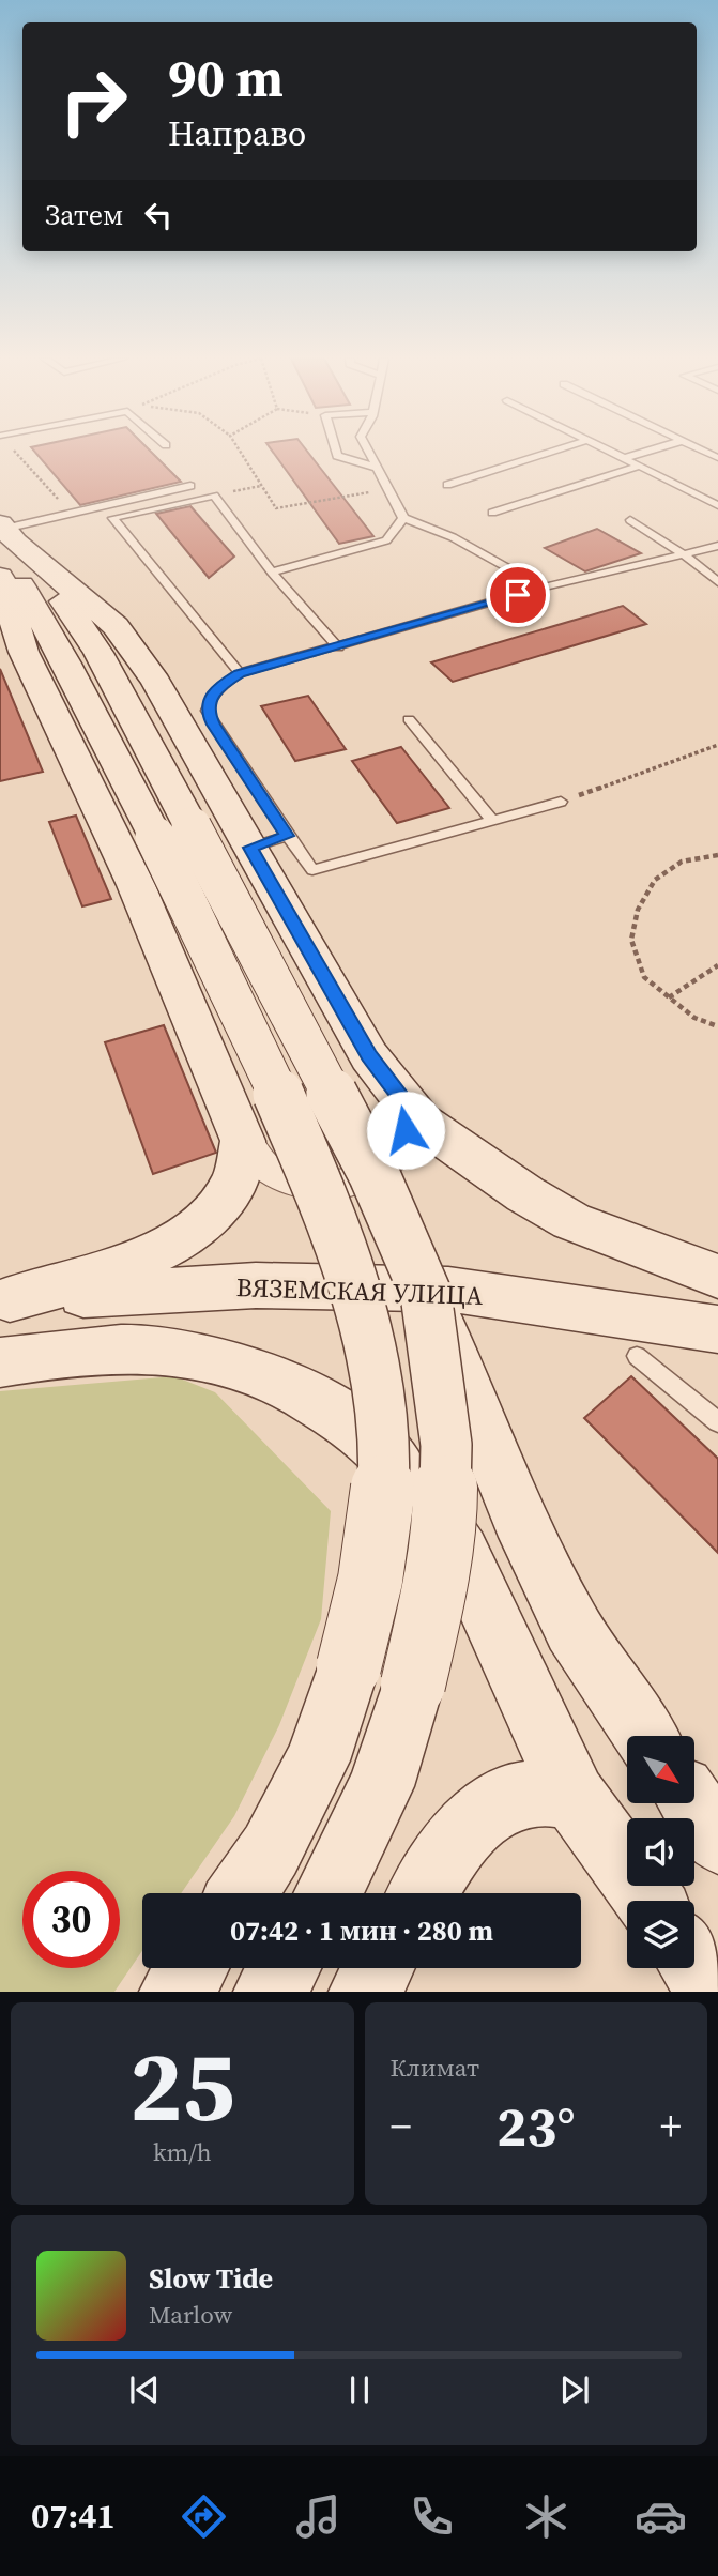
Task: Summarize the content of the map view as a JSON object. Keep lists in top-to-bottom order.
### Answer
{
  "streets": {
    "main road": ["ВЯЗЕМСКАЯ УЛИЦА"]
  },
  "north": "bottom right",
  "page": {
    "turn": ["90 m", "Направо"],
    "then": "Затем",
    "limit": "30",
    "trip": "07:42 · 1 мин · 280 m",
    "tile": [
      ["25", "km/h"],
      "Климат"
    ],
    "heat": ["−", "23°", "+"],
    "song": ["Slow Tide", "Marlow"],
    "tabs": "07:41"
  }
}
